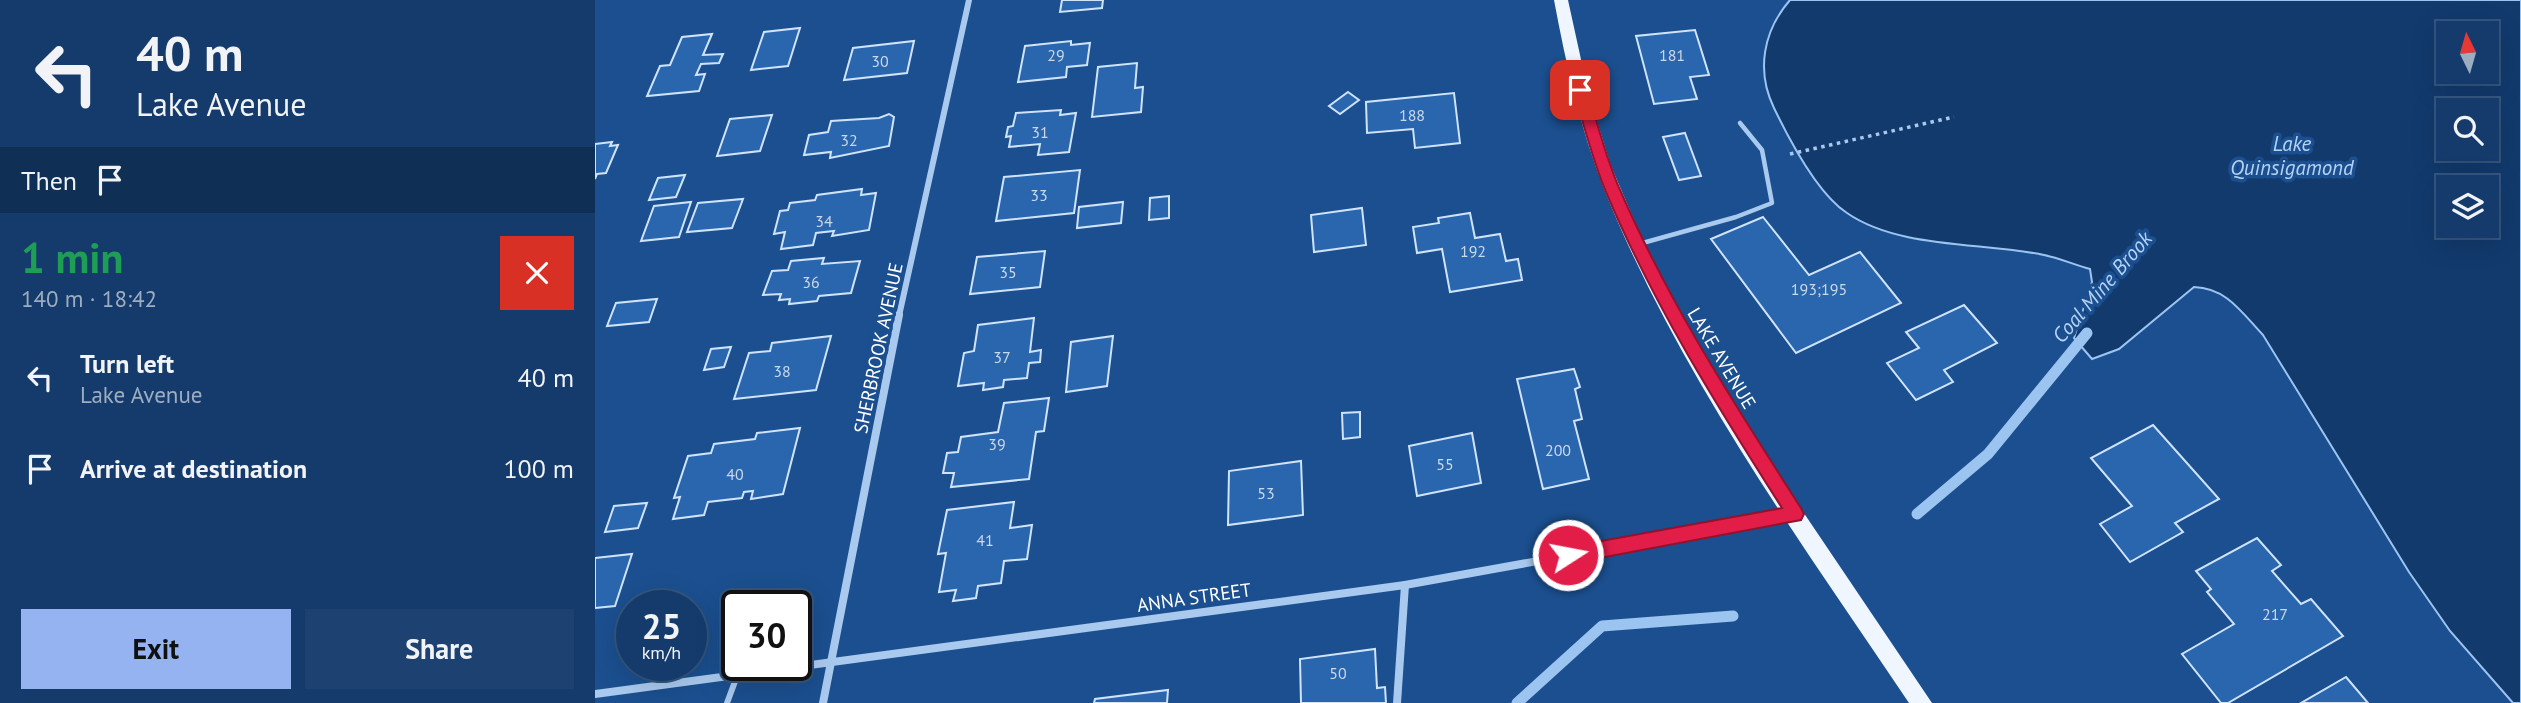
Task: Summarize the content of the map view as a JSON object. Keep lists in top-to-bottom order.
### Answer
{
  "streets": {
    "main road": ["LAKE AVENUE"],
    "street": ["SHERBROOK AVENUE", "ANNA STREET"]
  },
  "crossings": [
    ["SHERBROOK AVENUE", "ANNA STREET"],
    ["LAKE AVENUE", "ANNA STREET"]
  ],
  "water": ["Lake Quinsigamond", "Coal Mine Brook"],
  "house_numbers": [
    "29",
    "181",
    "30",
    "188",
    "31",
    "32",
    "33",
    "34",
    "192",
    "35",
    "36",
    "193;195",
    "37",
    "38",
    "39",
    "200",
    "55",
    "40",
    "53",
    "41",
    "217",
    "50"
  ],
  "north": "top",
  "page": {
    "turn": ["40 m", "Lake Avenue"],
    "then": "Then",
    "heading": ["1 min", "140 m · 18:42"],
    "list": [
      {
        "name": "Turn left",
        "note": "Lake Avenue",
        "value": "40 m"
      },
      {
        "name": "Arrive at destination",
        "value": "100 m"
      }
    ],
    "speed": "25 km/h",
    "limit": "30",
    "buttons": ["Exit", "Share"]
  }
}
